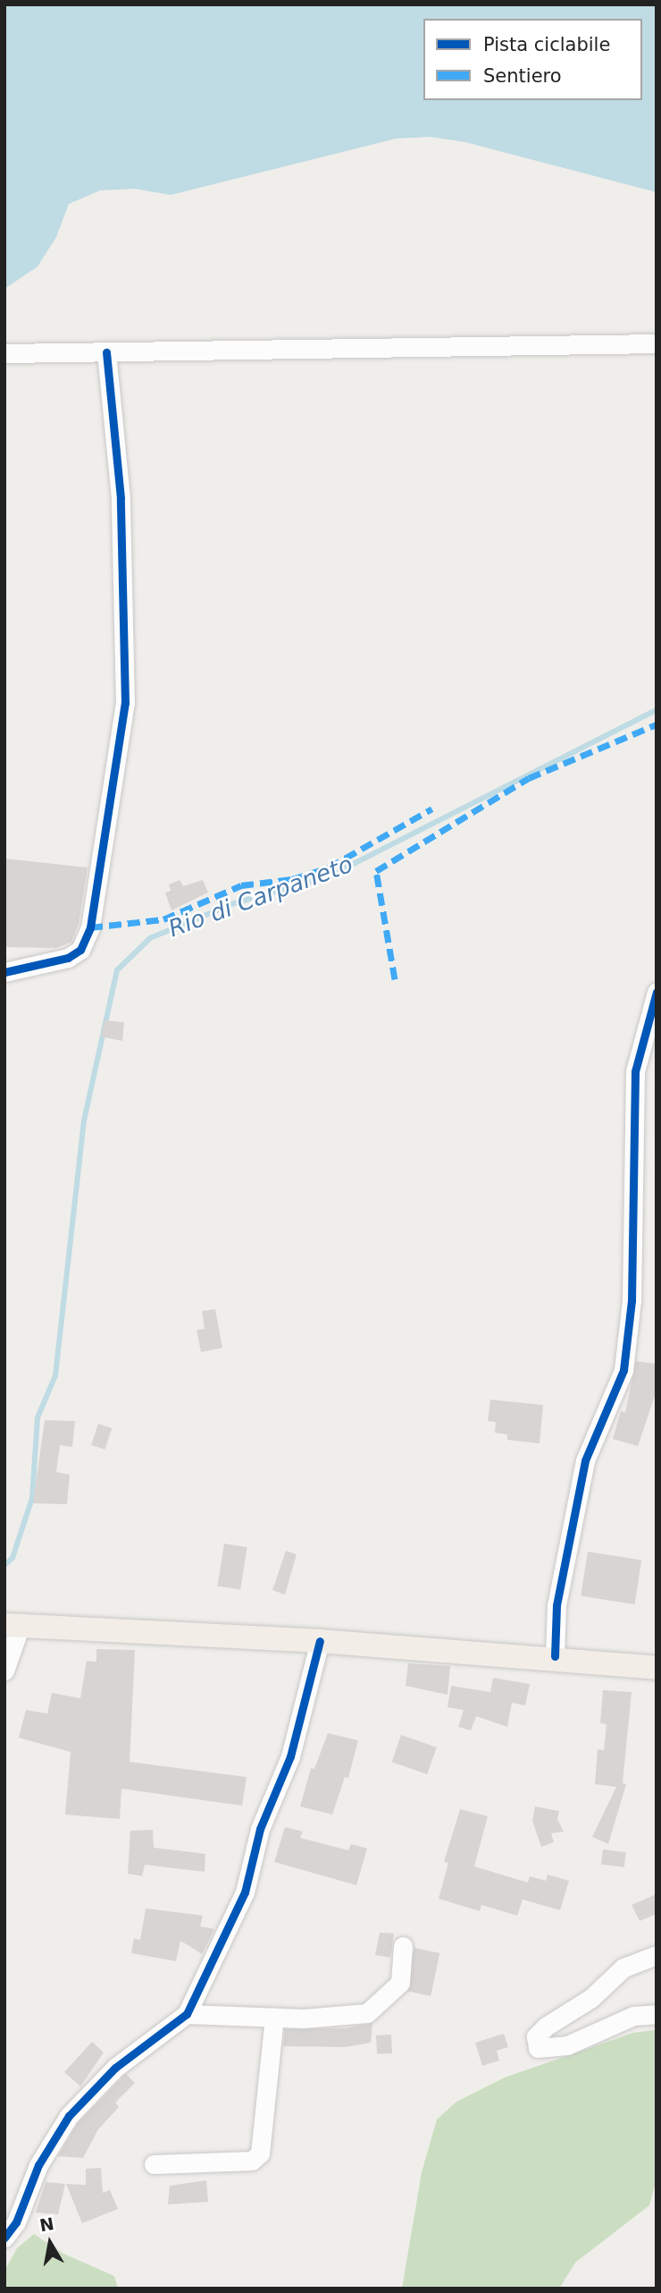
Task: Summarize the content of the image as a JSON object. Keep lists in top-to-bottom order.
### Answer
{
  "water": ["Rio di Carpaneto"],
  "legend": ["Pista ciclabile", "Sentiero"],
  "north": "top"
}
